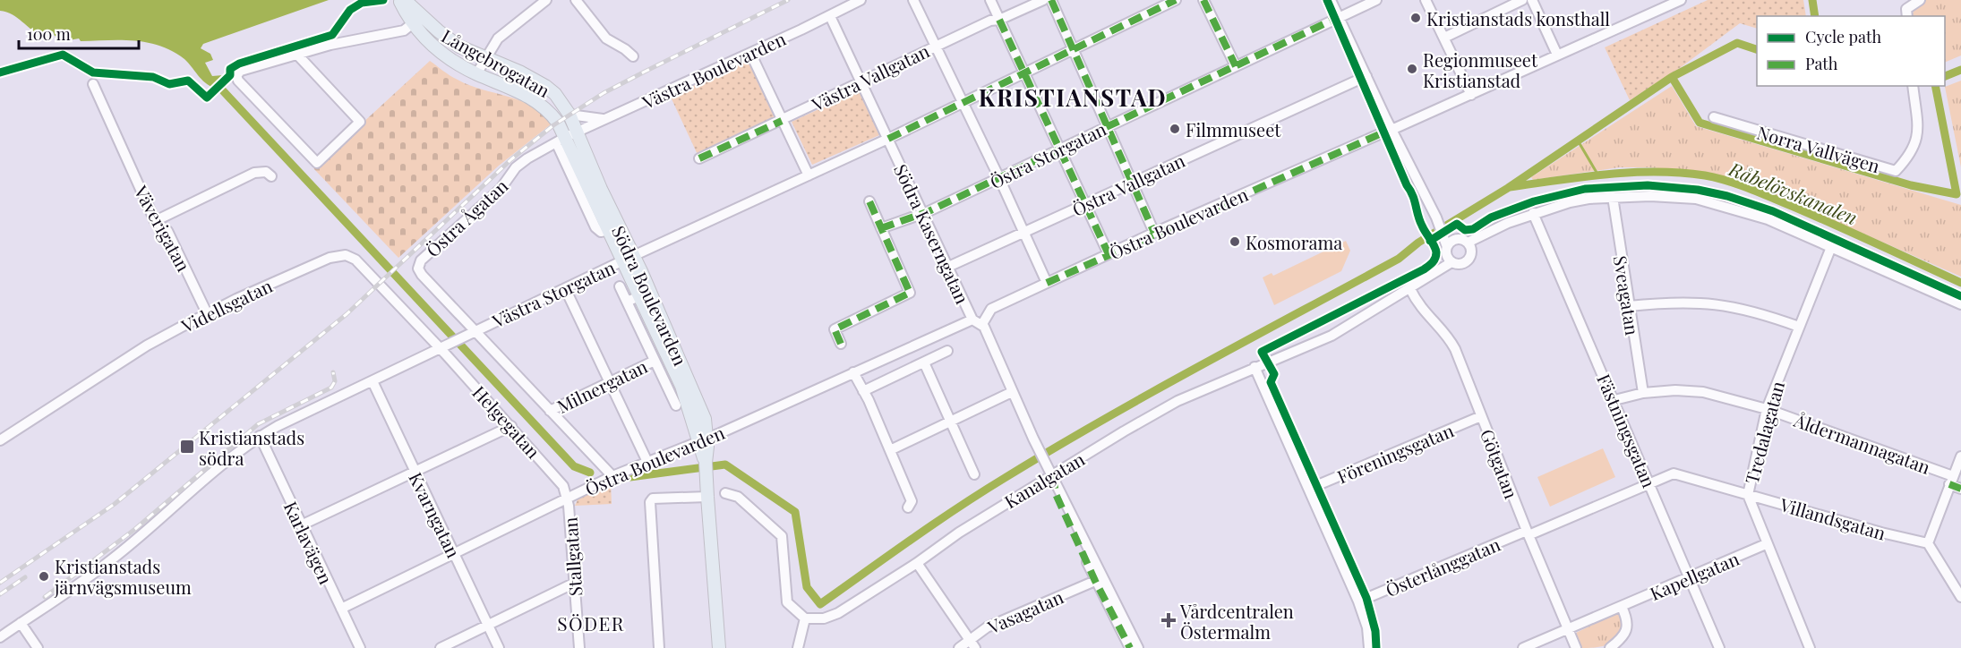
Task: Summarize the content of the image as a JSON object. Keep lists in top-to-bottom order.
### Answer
{
  "streets": {
    "main road": ["Långebrogatan", "Södra Boulevarden"],
    "street": [
      "Västra Boulevarden",
      "Västra Vallgatan",
      "Norra Vallvägen",
      "Östra Storgatan",
      "Östra Vallgatan",
      "Östra Ågatan",
      "Östra Boulevarden",
      "Väverigatan",
      "Södra Kaserngatan",
      "Västra Storgatan",
      "Sveagatan",
      "Videllsgatan",
      "Milnergatan",
      "Helgegatan",
      "Fästningsgatan",
      "Tredalagatan",
      "Åldermannagatan",
      "Föreningsgatan",
      "Götgatan",
      "Kanalgatan",
      "Kvarngatan",
      "Villandsgatan",
      "Karlavägen",
      "Stallgatan",
      "Österlånggatan",
      "Kapellgatan",
      "Vasagatan"
    ]
  },
  "crossings": [
    ["Långebrogatan", "Västra Boulevarden"],
    ["Långebrogatan", "Östra Ågatan"],
    ["Långebrogatan", "Södra Boulevarden"],
    ["Västra Boulevarden", "Östra Ågatan"],
    ["Västra Boulevarden", "Södra Kaserngatan"],
    ["Västra Boulevarden", "Södra Boulevarden"],
    ["Västra Vallgatan", "Södra Kaserngatan"],
    ["Östra Storgatan", "Södra Kaserngatan"],
    ["Östra Vallgatan", "Södra Kaserngatan"],
    ["Östra Ågatan", "Östra Boulevarden"],
    ["Östra Ågatan", "Västra Storgatan"],
    ["Östra Ågatan", "Södra Boulevarden"],
    ["Östra Ågatan", "Milnergatan"],
    ["Östra Boulevarden", "Södra Kaserngatan"],
    ["Östra Boulevarden", "Södra Boulevarden"],
    ["Östra Boulevarden", "Helgegatan"],
    ["Östra Boulevarden", "Kvarngatan"],
    ["Östra Boulevarden", "Karlavägen"],
    ["Östra Boulevarden", "Stallgatan"],
    ["Väverigatan", "Videllsgatan"],
    ["Södra Kaserngatan", "Västra Storgatan"],
    ["Västra Storgatan", "Södra Boulevarden"],
    ["Västra Storgatan", "Videllsgatan"],
    ["Västra Storgatan", "Helgegatan"],
    ["Västra Storgatan", "Kvarngatan"],
    ["Västra Storgatan", "Karlavägen"],
    ["Sveagatan", "Åldermannagatan"],
    ["Videllsgatan", "Helgegatan"],
    ["Helgegatan", "Stallgatan"],
    ["Fästningsgatan", "Åldermannagatan"],
    ["Fästningsgatan", "Villandsgatan"],
    ["Fästningsgatan", "Kapellgatan"],
    ["Tredalagatan", "Åldermannagatan"],
    ["Tredalagatan", "Villandsgatan"],
    ["Tredalagatan", "Kapellgatan"],
    ["Föreningsgatan", "Götgatan"],
    ["Götgatan", "Kanalgatan"],
    ["Götgatan", "Villandsgatan"],
    ["Götgatan", "Österlånggatan"],
    ["Götgatan", "Kapellgatan"],
    ["Villandsgatan", "Österlånggatan"]
  ],
  "districts": ["KRISTIANSTAD", "SÖDER"],
  "water": ["Råbelövskanalen"],
  "places": {
    "other": [
      "Kristianstads konsthall",
      "Regionmuseet Kristianstad",
      "Filmmuseet",
      "Kosmorama",
      "Kristianstads järnvägsmuseum"
    ],
    "transit": ["Kristianstads södra"],
    "health": ["Vårdcentralen Östermalm"]
  },
  "legend": ["Cycle path", "Path"],
  "scale_bar": "100 m"
}
